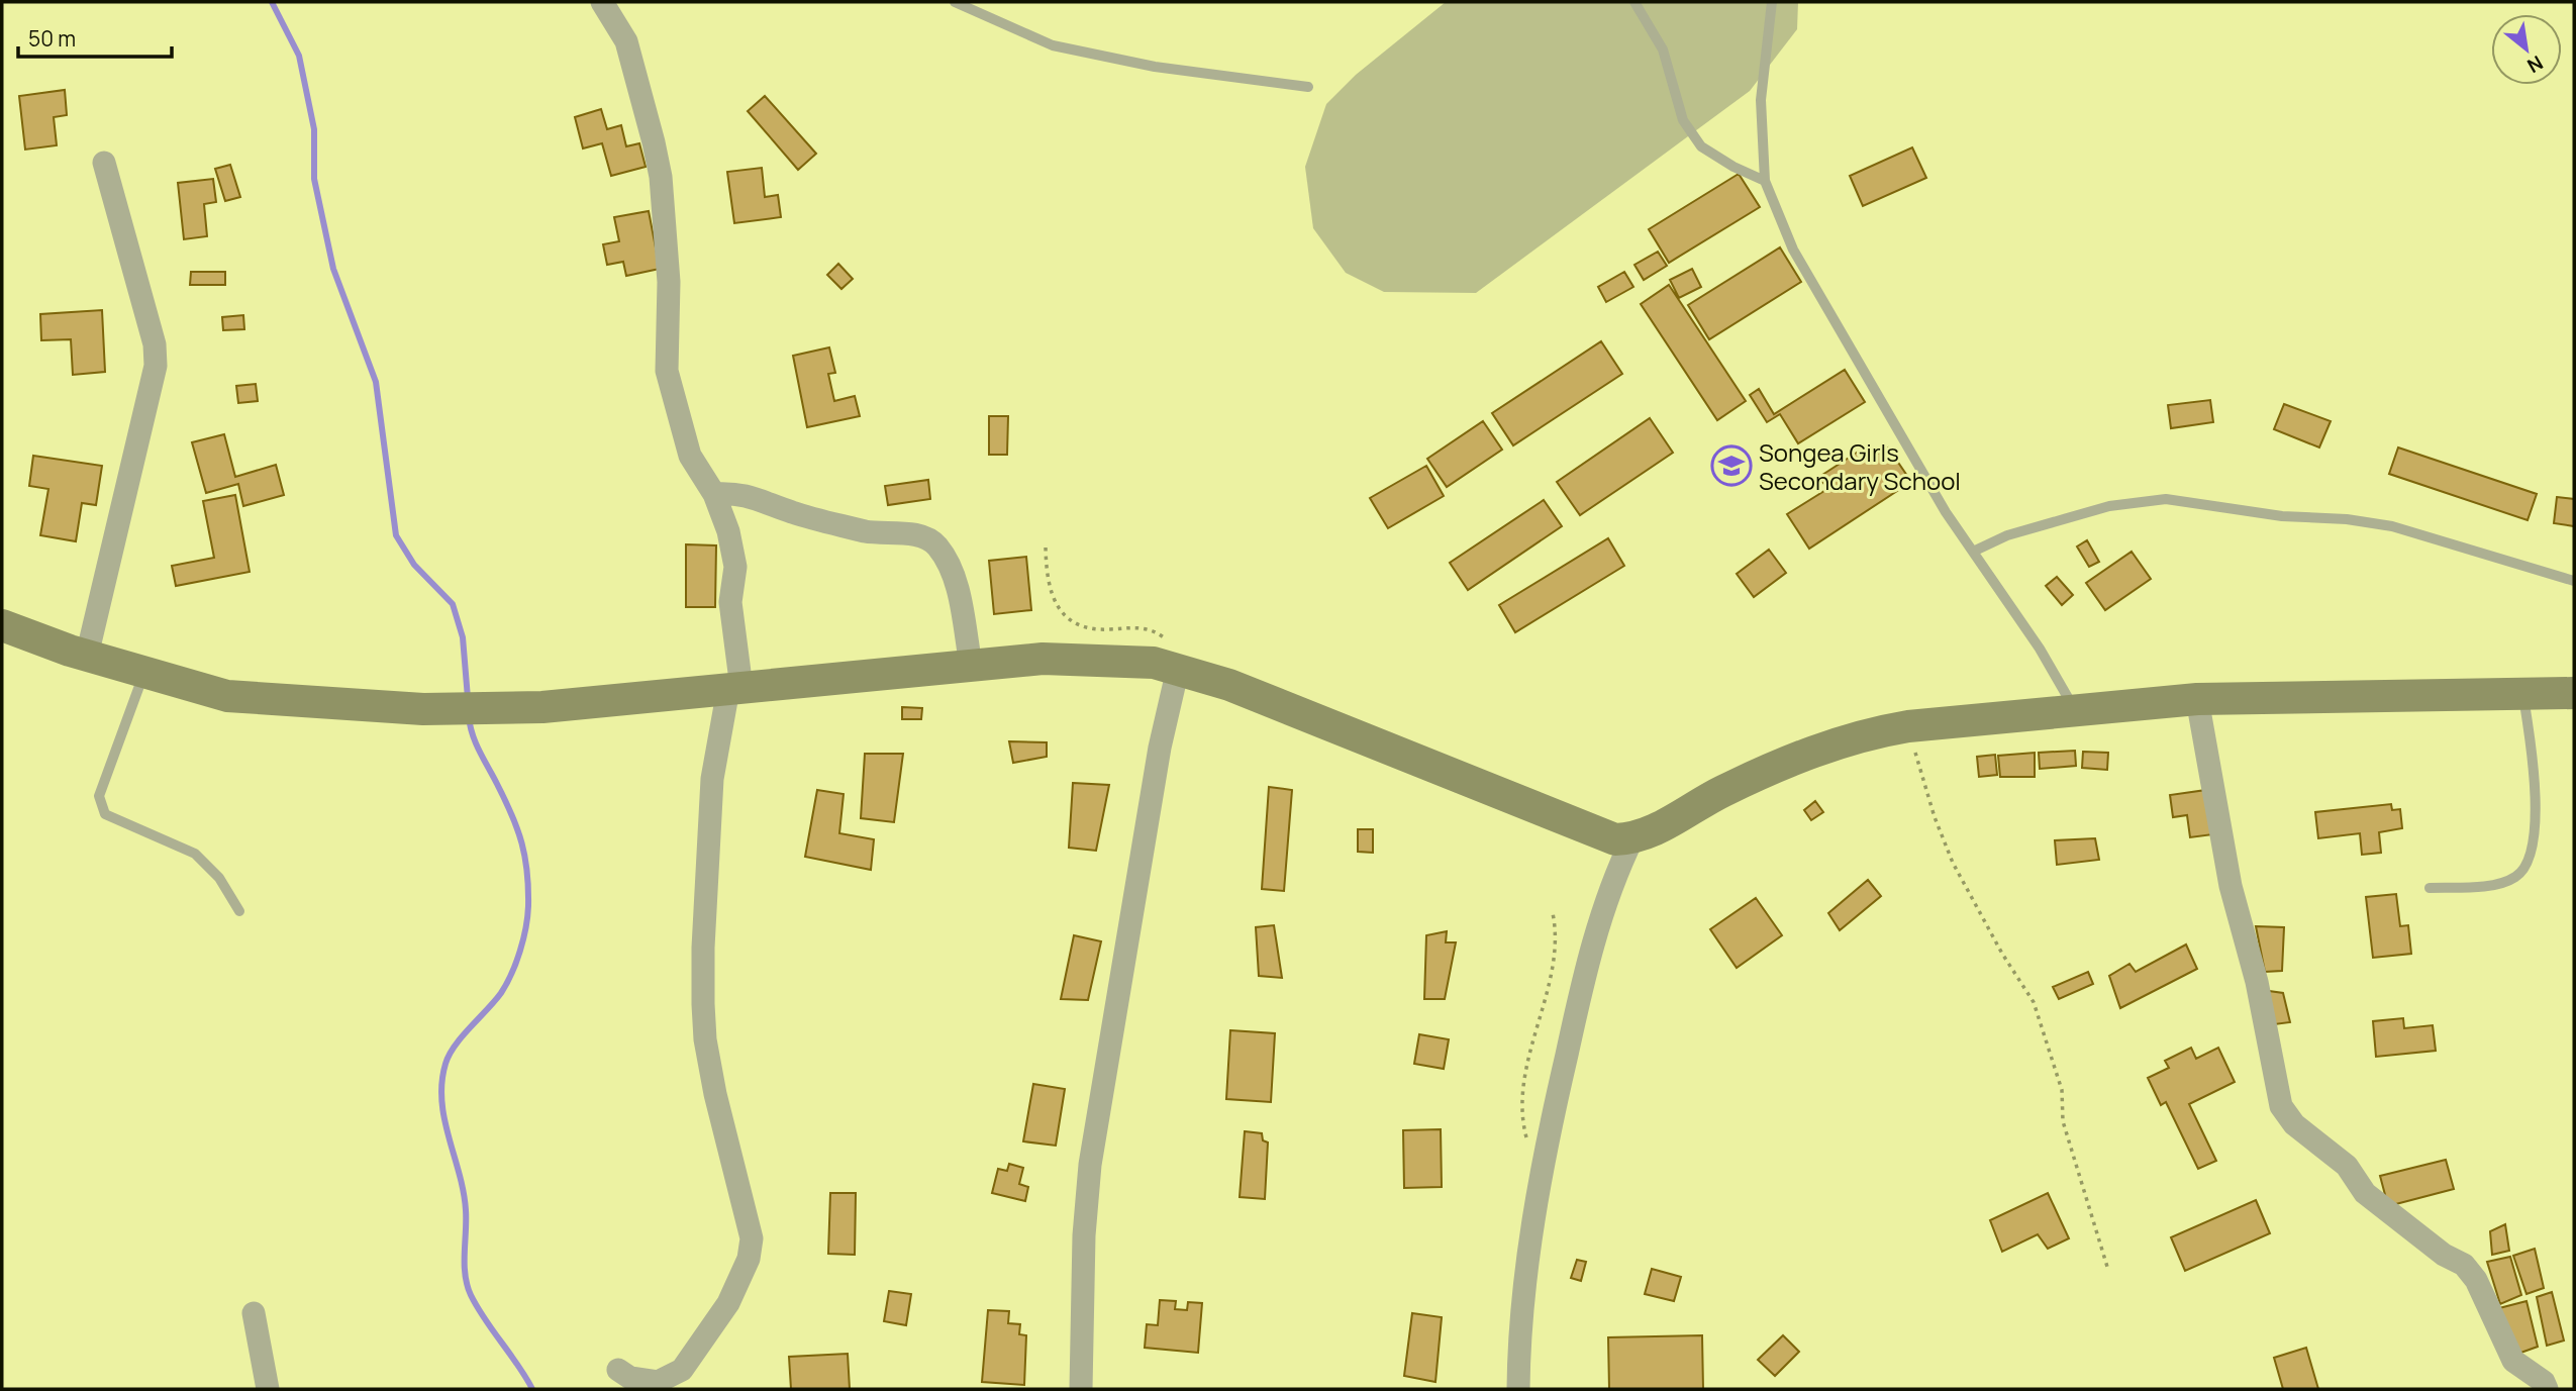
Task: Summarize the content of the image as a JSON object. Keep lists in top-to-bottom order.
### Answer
{
  "places": {
    "school or university": ["Songea Girls Secondary School"]
  },
  "scale_bar": "50 m",
  "north": "bottom right"
}
